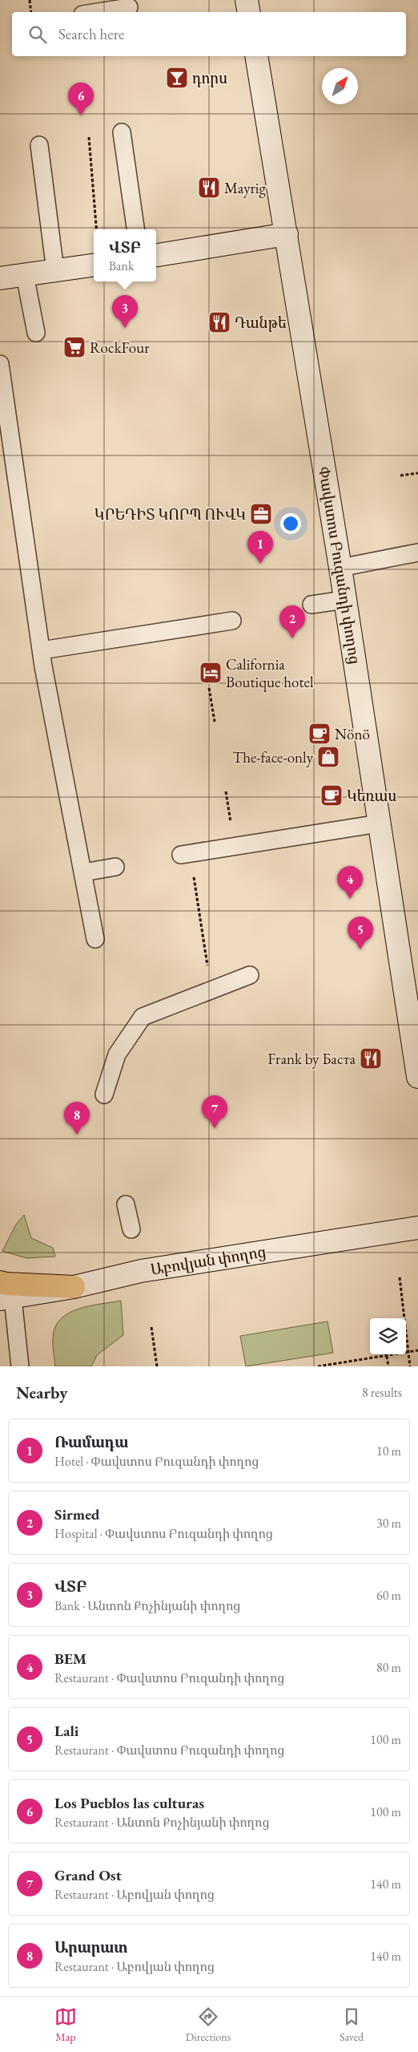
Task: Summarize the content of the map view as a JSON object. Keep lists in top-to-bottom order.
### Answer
{
  "streets": {
    "street": ["Փավստոս Բուզանդի փողոց", "Աբովյան փողոց"]
  },
  "places": {
    "bar": ["դորս"],
    "restaurant": ["Mayrig", "Դանթե", "Frank by Баста"],
    "supermarket": ["RockFour"],
    "office": ["ԿՐԵԴԻՏ ԿՈՐՊ ՈՒՎԿ"],
    "hotel": ["California Boutique hotel"],
    "cafe": ["Nönö", "Կեռաս"],
    "shop": ["The-face-only"]
  },
  "north": "top right",
  "page": {
    "search": "Search here",
    "pins": [
      "6",
      "3",
      "1",
      "2",
      "4",
      "5",
      "7",
      "8"
    ],
    "popup": ["ՎՏԲ", "Bank"],
    "heading": ["Nearby", "8 results"],
    "list": [
      {
        "mark": "1",
        "name": "Ռամադա",
        "note": "Hotel · Փավստոս Բուզանդի փողոց",
        "value": "10 m"
      },
      {
        "mark": "2",
        "name": "Sirmed",
        "note": "Hospital · Փավստոս Բուզանդի փողոց",
        "value": "30 m"
      },
      {
        "mark": "3",
        "name": "ՎՏԲ",
        "note": "Bank · Անտոն Քոչինյանի փողոց",
        "value": "60 m"
      },
      {
        "mark": "4",
        "name": "BEM",
        "note": "Restaurant · Փավստոս Բուզանդի փողոց",
        "value": "80 m"
      },
      {
        "mark": "5",
        "name": "Lali",
        "note": "Restaurant · Փավստոս Բուզանդի փողոց",
        "value": "100 m"
      },
      {
        "mark": "6",
        "name": "Los Pueblos las culturas",
        "note": "Restaurant · Անտոն Քոչինյանի փողոց",
        "value": "100 m"
      },
      {
        "mark": "7",
        "name": "Grand Ost",
        "note": "Restaurant · Աբովյան փողոց",
        "value": "140 m"
      },
      {
        "mark": "8",
        "name": "Արարատ",
        "note": "Restaurant · Աբովյան փողոց",
        "value": "140 m"
      }
    ],
    "nav": ["Map", "Directions", "Saved"]
  }
}
